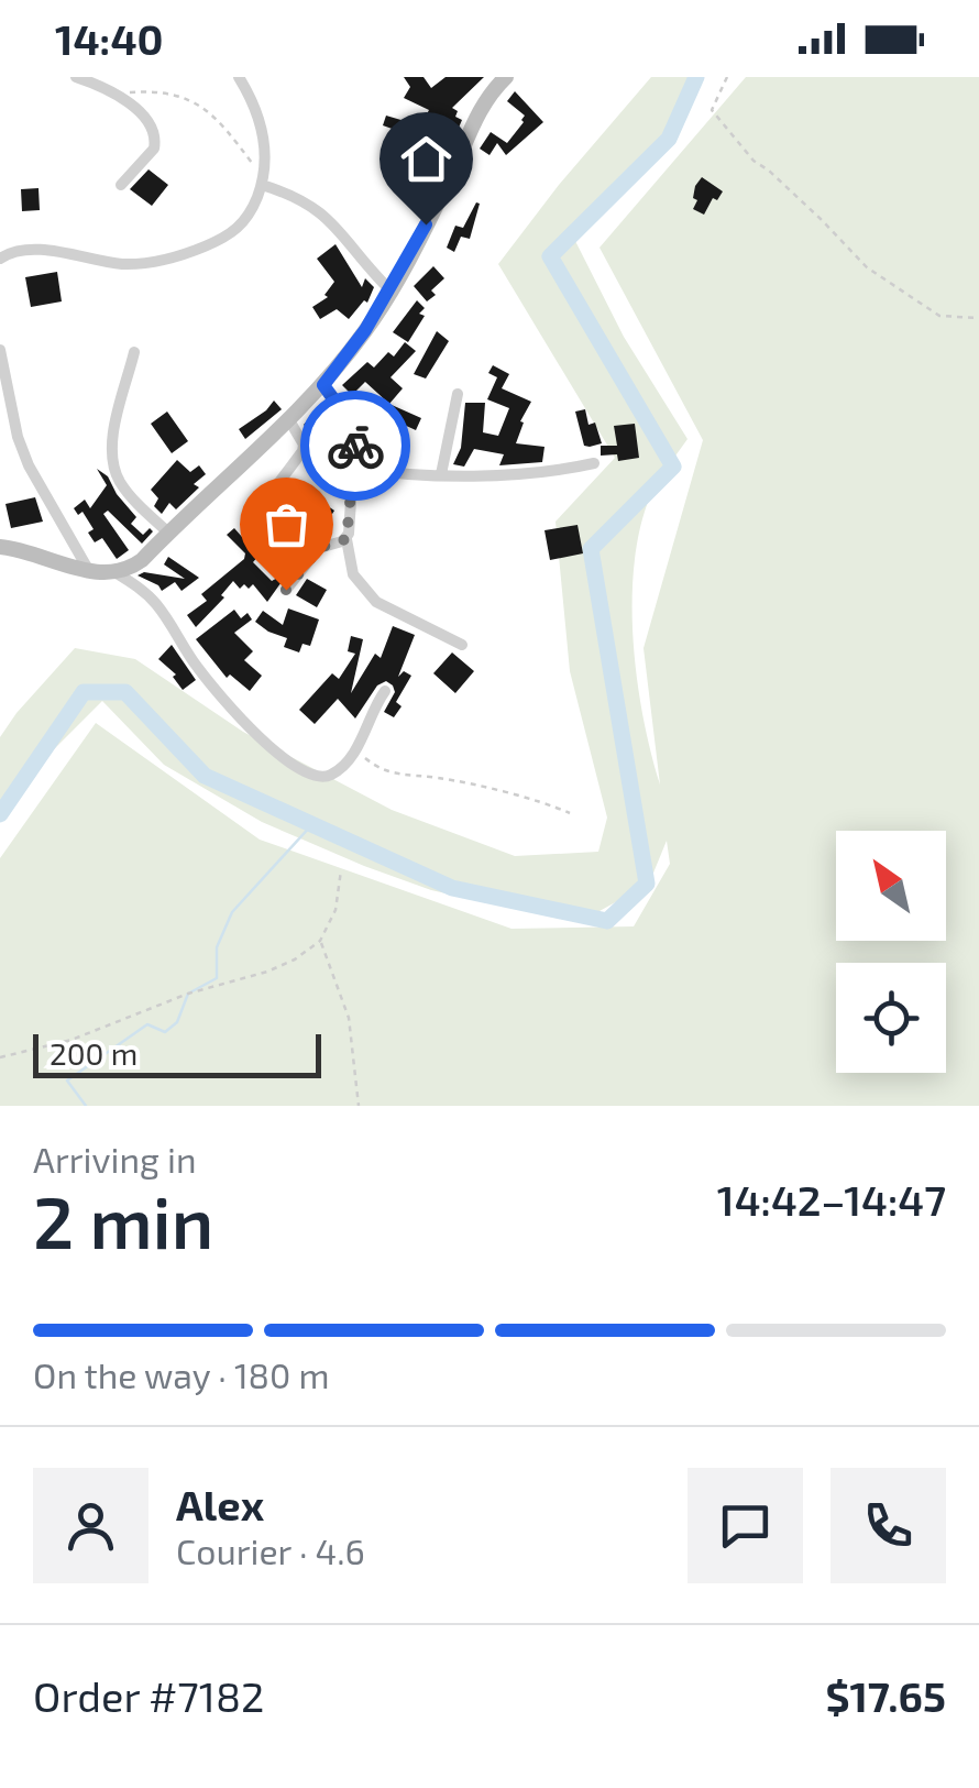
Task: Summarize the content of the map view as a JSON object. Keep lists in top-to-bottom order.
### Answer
{
  "scale_bar": "200 m",
  "north": "top left",
  "page": {
    "status": "14:40",
    "scale": "200 m",
    "heading": ["2 min", "Arriving in", "14:42–14:47"],
    "panel": [
      "Alex",
      "Courier · 4.6",
      "Order #7182",
      "$17.65"
    ],
    "bar": "On the way · 180 m"
  }
}
